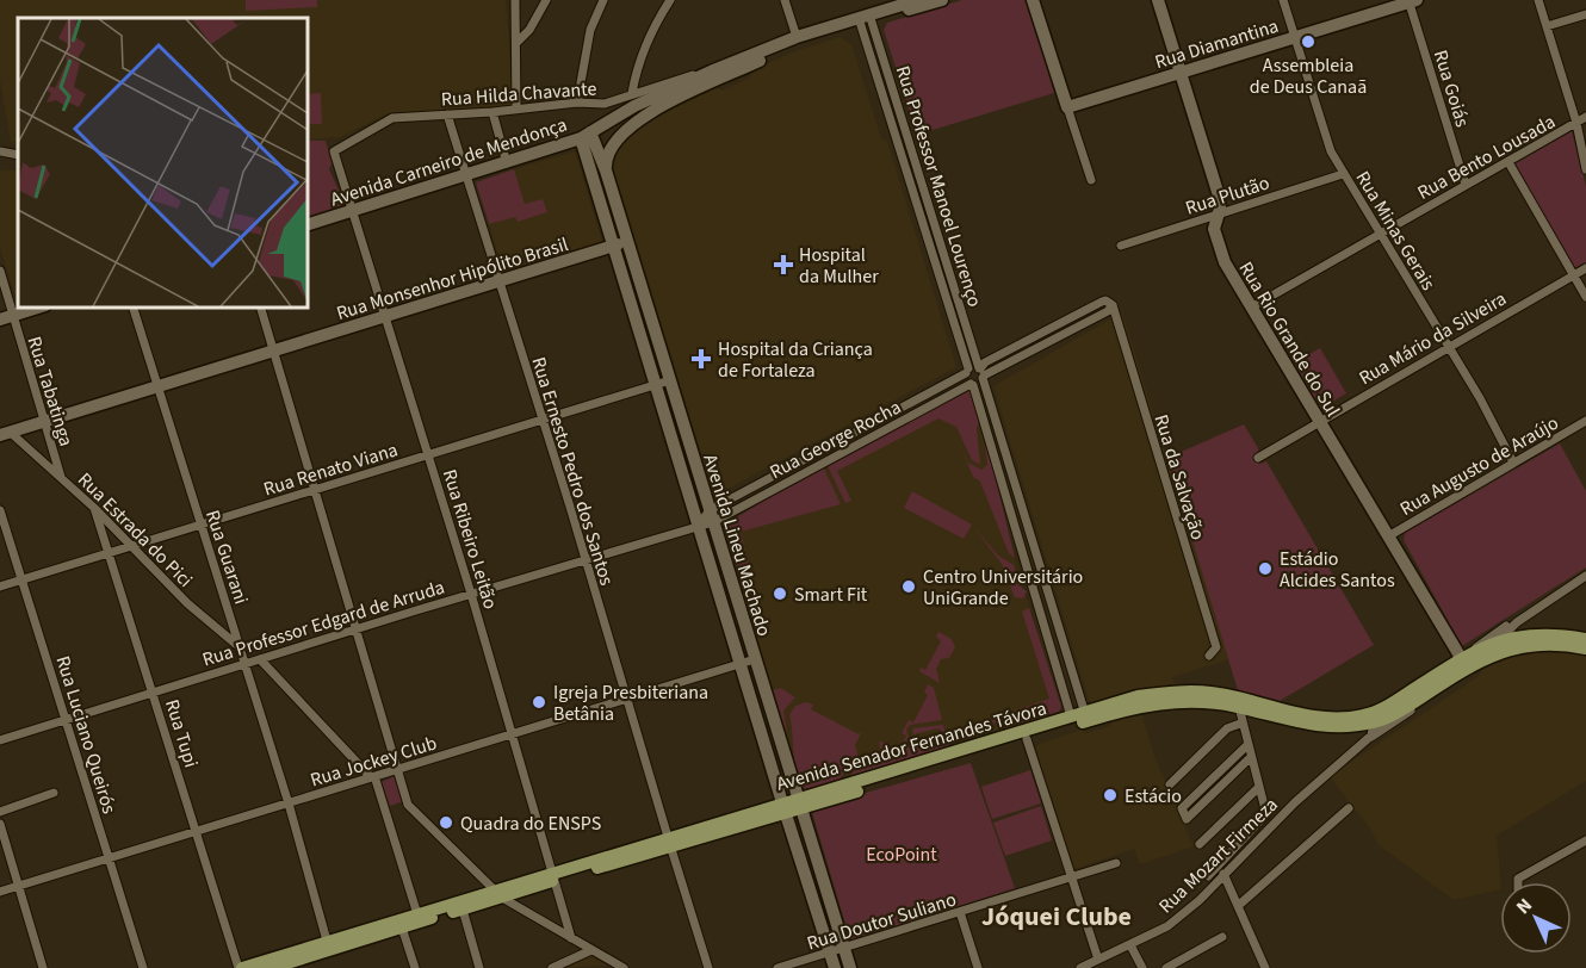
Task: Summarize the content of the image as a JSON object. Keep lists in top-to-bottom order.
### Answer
{
  "streets": {
    "main road": ["Avenida Senador Fernandes Távora"],
    "street": [
      "Rua Diamantina",
      "Rua Goiás",
      "Rua Hilda Chavante",
      "Rua Bento Lousada",
      "Avenida Carneiro de Mendonça",
      "Rua Professor Manoel Lourenço",
      "Rua Plutão",
      "Rua Minas Gerais",
      "Rua Monsenhor Hipólito Brasil",
      "Rua Mário da Silveira",
      "Rua Rio Grande do Sul",
      "Rua Tabatinga",
      "Rua George Rocha",
      "Rua Augusto de Araújo",
      "Rua Renato Viana",
      "Rua Ernesto Pedro dos Santos",
      "Rua da Salvação",
      "Rua Estrada do Pici",
      "Rua Ribeiro Leitão",
      "Avenida Lineu Machado",
      "Rua Guarani",
      "Rua Professor Edgard de Arruda",
      "Rua Tupi",
      "Rua Luciano Queirós",
      "Rua Jockey Club",
      "Rua Mozart Firmeza",
      "Rua Doutor Suliano"
    ]
  },
  "crossings": [
    ["Rua Diamantina", "Rua Goiás"],
    ["Rua Diamantina", "Rua Minas Gerais"],
    ["Rua Diamantina", "Rua Rio Grande do Sul"],
    ["Rua Goiás", "Rua Bento Lousada"],
    ["Rua Hilda Chavante", "Avenida Carneiro de Mendonça"],
    ["Rua Hilda Chavante", "Rua Ernesto Pedro dos Santos"],
    ["Rua Hilda Chavante", "Rua Ribeiro Leitão"],
    ["Rua Bento Lousada", "Rua Minas Gerais"],
    ["Rua Bento Lousada", "Rua Rio Grande do Sul"],
    ["Avenida Carneiro de Mendonça", "Rua Professor Manoel Lourenço"],
    ["Avenida Carneiro de Mendonça", "Rua Ernesto Pedro dos Santos"],
    ["Avenida Carneiro de Mendonça", "Rua Ribeiro Leitão"],
    ["Avenida Carneiro de Mendonça", "Avenida Lineu Machado"],
    ["Rua Professor Manoel Lourenço", "Rua George Rocha"],
    ["Rua Professor Manoel Lourenço", "Rua da Salvação"],
    ["Rua Professor Manoel Lourenço", "Avenida Senador Fernandes Távora"],
    ["Rua Plutão", "Rua Minas Gerais"],
    ["Rua Plutão", "Rua Rio Grande do Sul"],
    ["Rua Minas Gerais", "Rua Mário da Silveira"],
    ["Rua Minas Gerais", "Rua Augusto de Araújo"],
    ["Rua Monsenhor Hipólito Brasil", "Rua Tabatinga"],
    ["Rua Monsenhor Hipólito Brasil", "Rua Ernesto Pedro dos Santos"],
    ["Rua Monsenhor Hipólito Brasil", "Rua Estrada do Pici"],
    ["Rua Monsenhor Hipólito Brasil", "Rua Ribeiro Leitão"],
    ["Rua Monsenhor Hipólito Brasil", "Avenida Lineu Machado"],
    ["Rua Monsenhor Hipólito Brasil", "Rua Guarani"],
    ["Rua Mário da Silveira", "Rua Rio Grande do Sul"],
    ["Rua Rio Grande do Sul", "Rua Augusto de Araújo"],
    ["Rua Rio Grande do Sul", "Avenida Senador Fernandes Távora"],
    ["Rua Rio Grande do Sul", "Rua Mozart Firmeza"],
    ["Rua Tabatinga", "Rua Estrada do Pici"],
    ["Rua George Rocha", "Rua da Salvação"],
    ["Rua George Rocha", "Avenida Lineu Machado"],
    ["Rua Renato Viana", "Rua Ernesto Pedro dos Santos"],
    ["Rua Renato Viana", "Rua Estrada do Pici"],
    ["Rua Renato Viana", "Rua Ribeiro Leitão"],
    ["Rua Renato Viana", "Avenida Lineu Machado"],
    ["Rua Renato Viana", "Rua Guarani"],
    ["Rua Renato Viana", "Rua Tupi"],
    ["Rua Renato Viana", "Rua Luciano Queirós"],
    ["Rua Ernesto Pedro dos Santos", "Rua Professor Edgard de Arruda"],
    ["Rua Ernesto Pedro dos Santos", "Avenida Senador Fernandes Távora"],
    ["Rua Ernesto Pedro dos Santos", "Rua Jockey Club"],
    ["Rua Estrada do Pici", "Rua Guarani"],
    ["Rua Estrada do Pici", "Rua Tupi"],
    ["Rua Ribeiro Leitão", "Rua Professor Edgard de Arruda"],
    ["Rua Ribeiro Leitão", "Avenida Senador Fernandes Távora"],
    ["Rua Ribeiro Leitão", "Rua Jockey Club"],
    ["Avenida Lineu Machado", "Rua Professor Edgard de Arruda"],
    ["Avenida Lineu Machado", "Avenida Senador Fernandes Távora"],
    ["Avenida Lineu Machado", "Rua Jockey Club"],
    ["Avenida Lineu Machado", "Rua Doutor Suliano"],
    ["Rua Guarani", "Rua Professor Edgard de Arruda"],
    ["Rua Guarani", "Avenida Senador Fernandes Távora"],
    ["Rua Guarani", "Rua Jockey Club"],
    ["Rua Professor Edgard de Arruda", "Rua Tupi"],
    ["Rua Professor Edgard de Arruda", "Rua Luciano Queirós"],
    ["Rua Tupi", "Avenida Senador Fernandes Távora"],
    ["Rua Tupi", "Rua Jockey Club"],
    ["Rua Luciano Queirós", "Rua Jockey Club"],
    ["Avenida Senador Fernandes Távora", "Rua Mozart Firmeza"]
  ],
  "districts": ["Jóquei Clube"],
  "parks": ["EcoPoint"],
  "places": {
    "other": [
      "Assembleia de Deus Canaã",
      "Estádio Alcides Santos",
      "Centro Universitário UniGrande",
      "Smart Fit",
      "Igreja Presbiteriana Betânia",
      "Estácio",
      "Quadra do ENSPS"
    ],
    "health": ["Hospital da Mulher", "Hospital da Criança de Fortaleza"]
  },
  "north": "top left"
}
